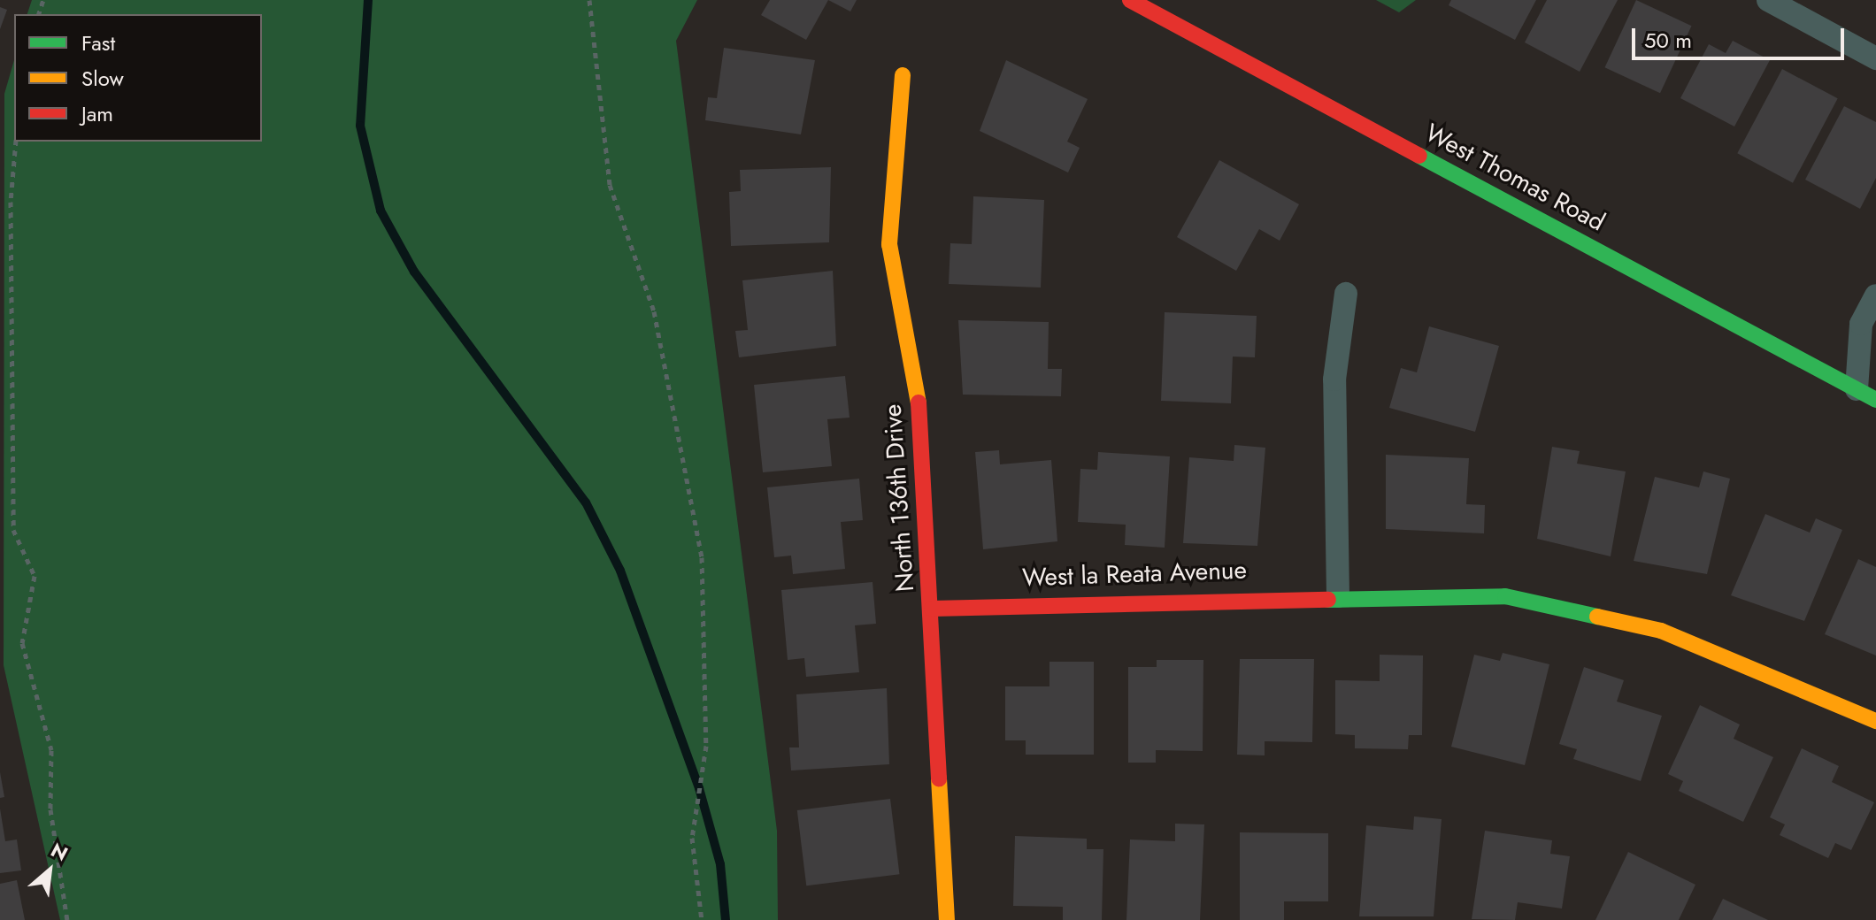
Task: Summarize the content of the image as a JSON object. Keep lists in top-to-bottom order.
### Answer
{
  "streets": {
    "street": ["West Thomas Road", "North 136th Drive", "West la Reata Avenue"]
  },
  "crossings": [
    ["North 136th Drive", "West la Reata Avenue"]
  ],
  "legend": ["Fast", "Slow", "Jam"],
  "scale_bar": "50 m",
  "north": "top right"
}
